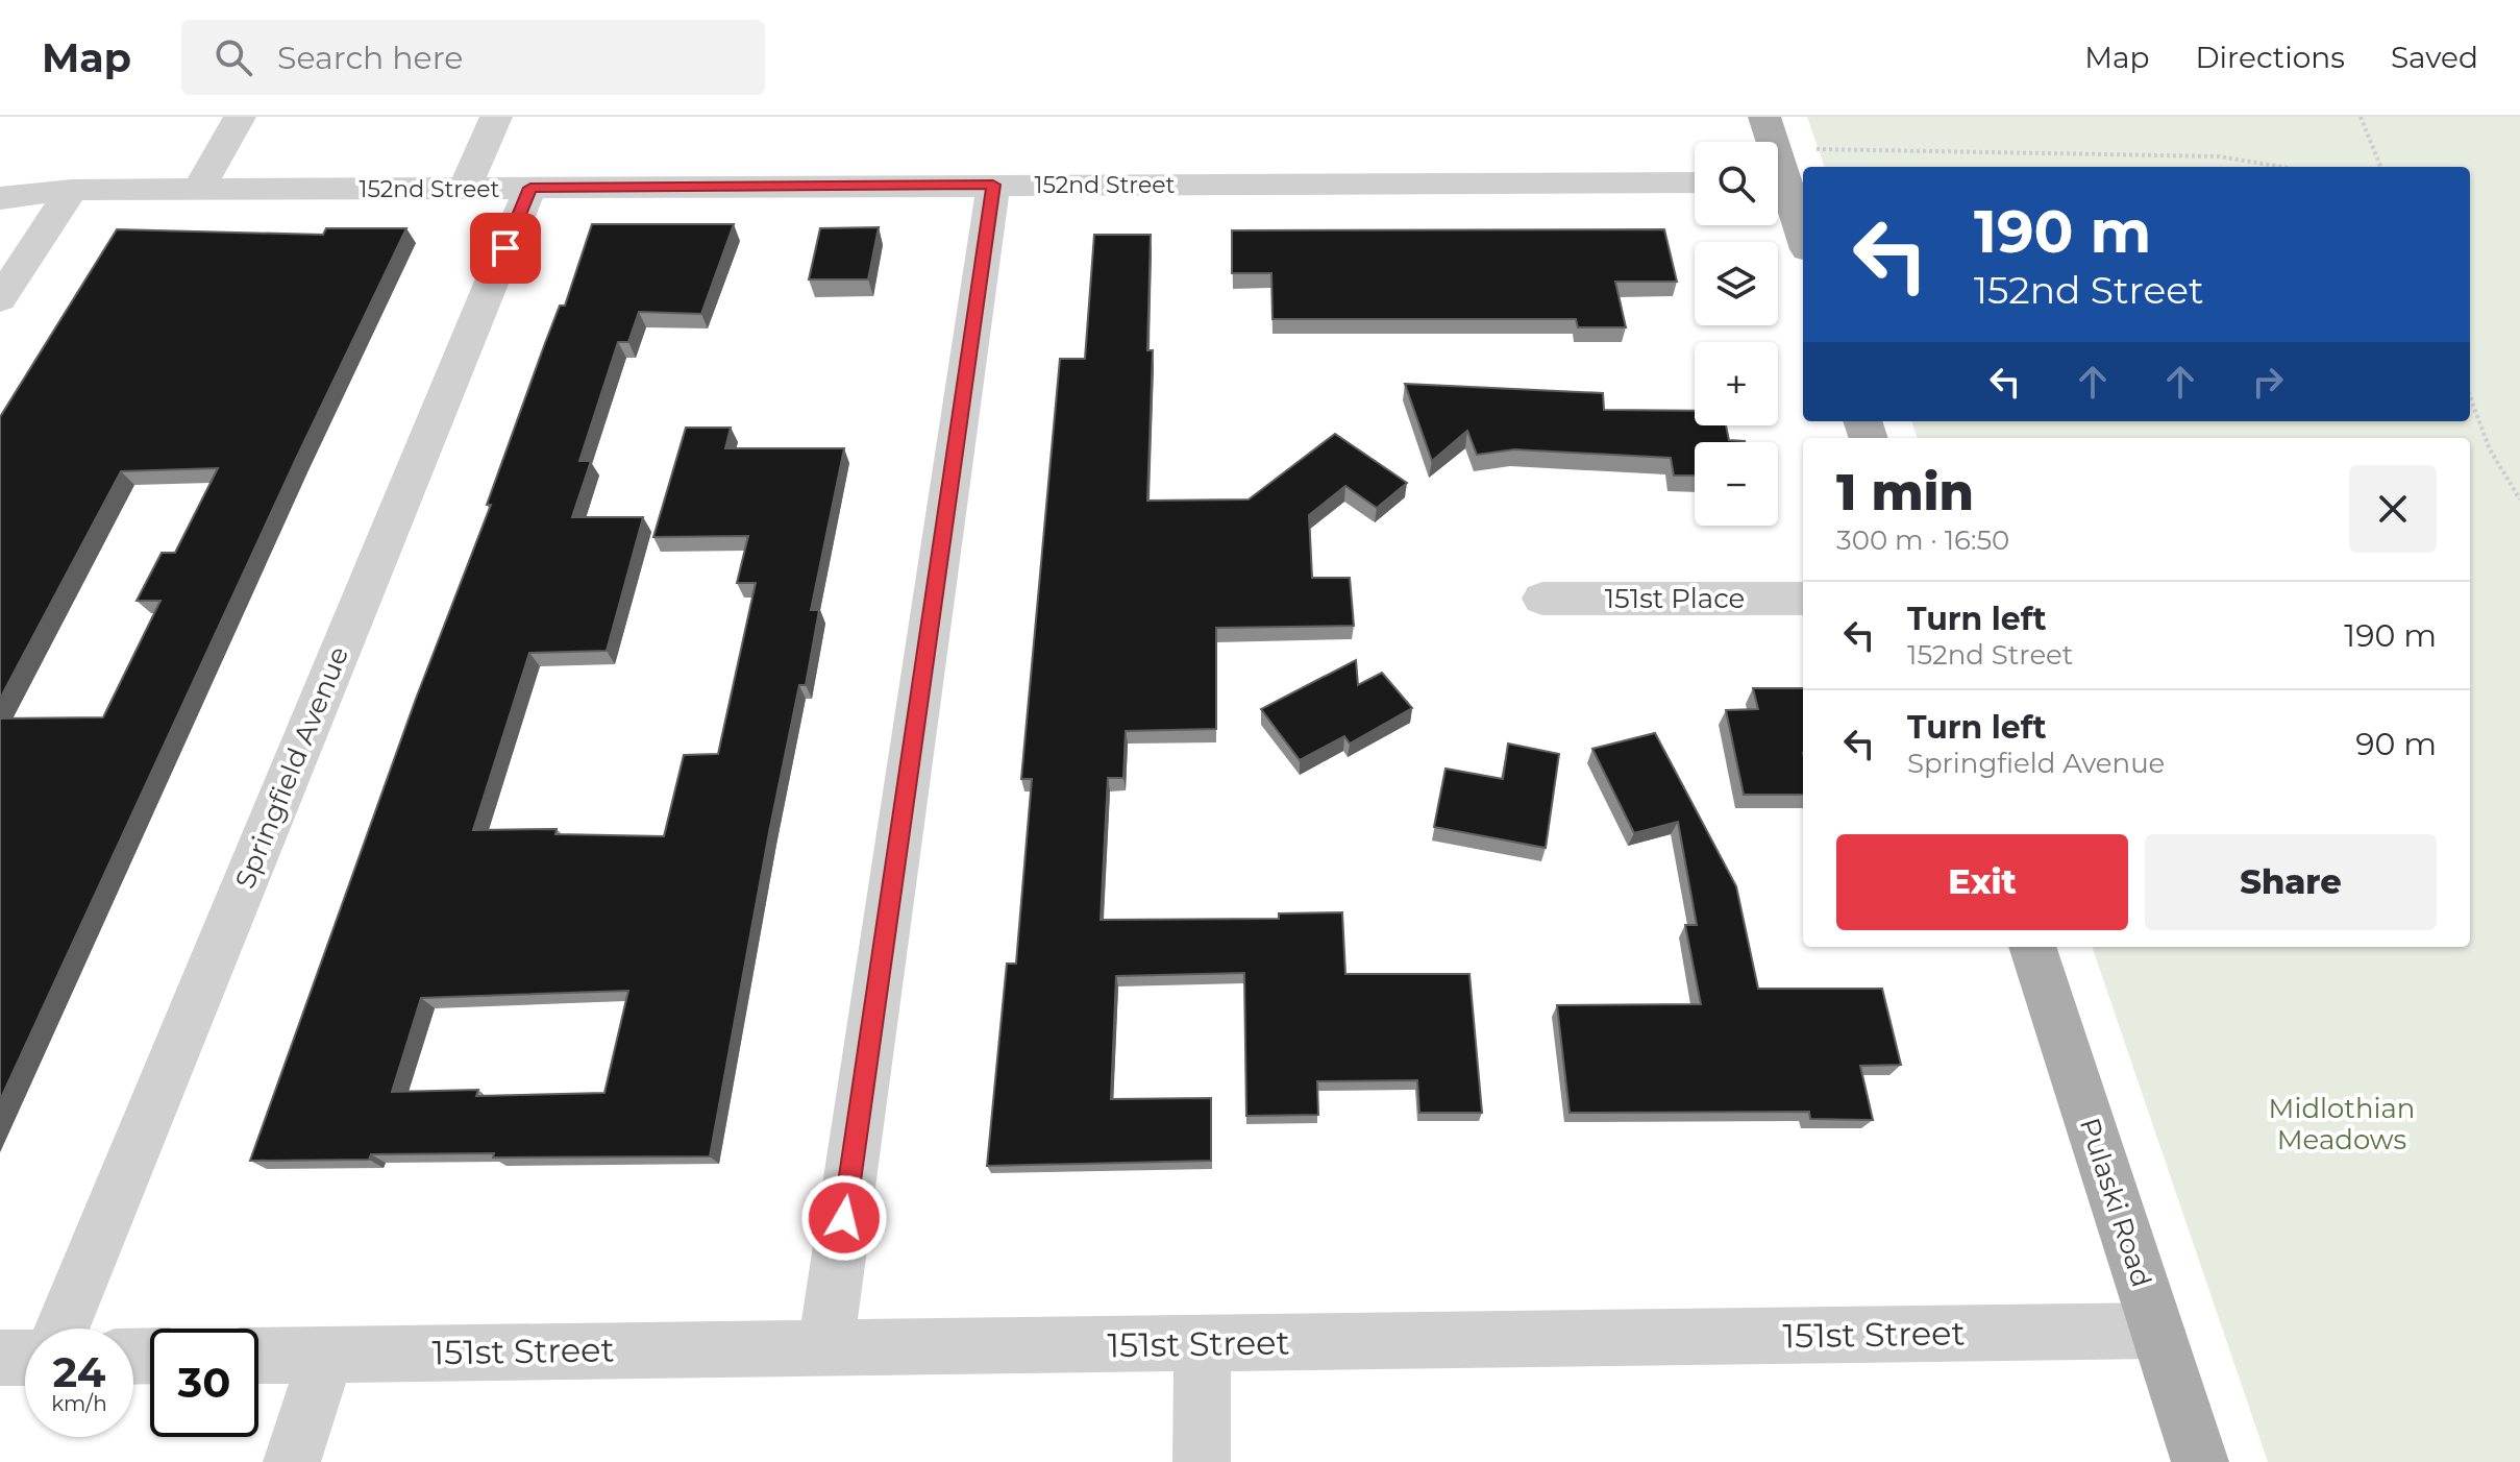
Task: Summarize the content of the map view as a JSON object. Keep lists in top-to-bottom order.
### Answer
{
  "streets": {
    "main road": ["Pulaski Road"],
    "street": [
      "152nd Street",
      "151st Place",
      "Springfield Avenue",
      "151st Street"
    ]
  },
  "crossings": [
    ["152nd Street", "Springfield Avenue"],
    ["Pulaski Road", "151st Street"]
  ],
  "parks": ["Midlothian Meadows"],
  "page": {
    "header": "Map",
    "search": "Search here",
    "nav": ["Map", "Directions", "Saved"],
    "map_buttons": ["+", "−"],
    "turn": ["190 m", "152nd Street"],
    "heading": ["1 min", "300 m · 16:50"],
    "list": [
      {
        "name": "Turn left",
        "note": "152nd Street",
        "value": "190 m"
      },
      {
        "name": "Turn left",
        "note": "Springfield Avenue",
        "value": "90 m"
      }
    ],
    "buttons": ["Exit", "Share"],
    "speed": "24 km/h",
    "limit": "30"
  }
}
